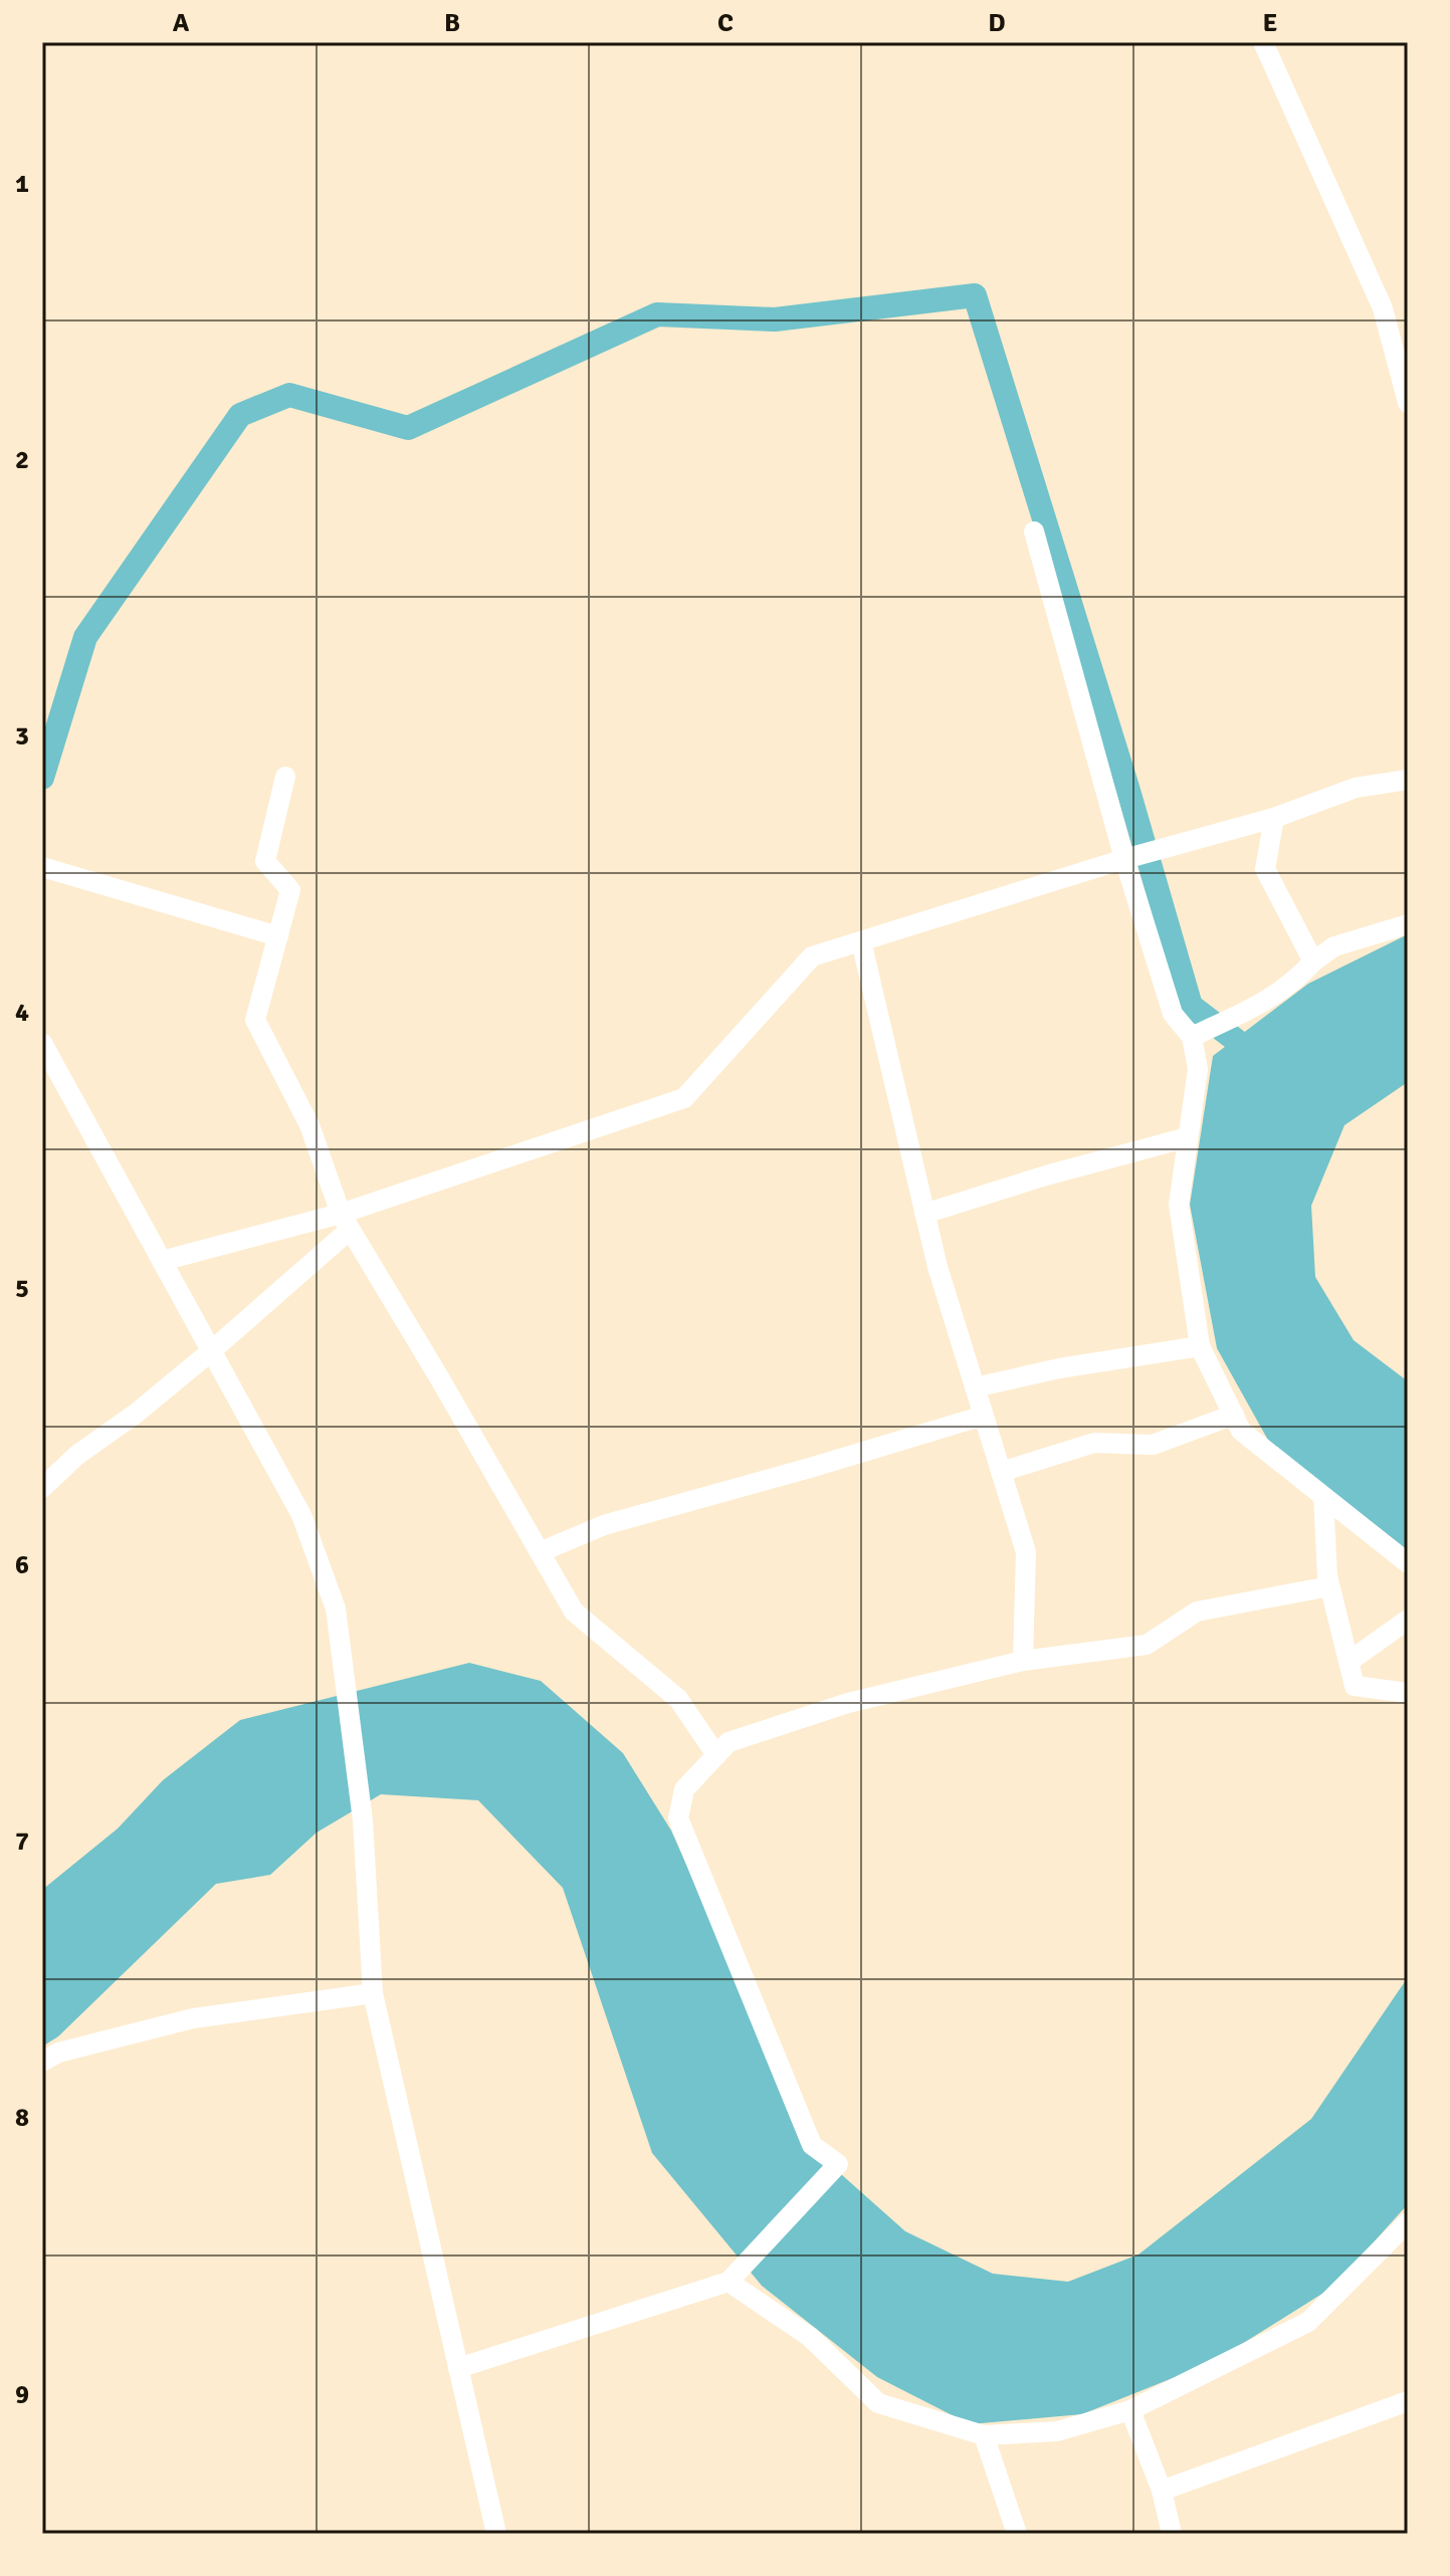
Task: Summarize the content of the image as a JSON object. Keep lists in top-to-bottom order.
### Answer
{
  "grid": {
    "columns": [
      "A",
      "B",
      "C",
      "D",
      "E"
    ],
    "rows": [
      "1",
      "2",
      "3",
      "4",
      "5",
      "6",
      "7",
      "8",
      "9"
    ]
  }
}
